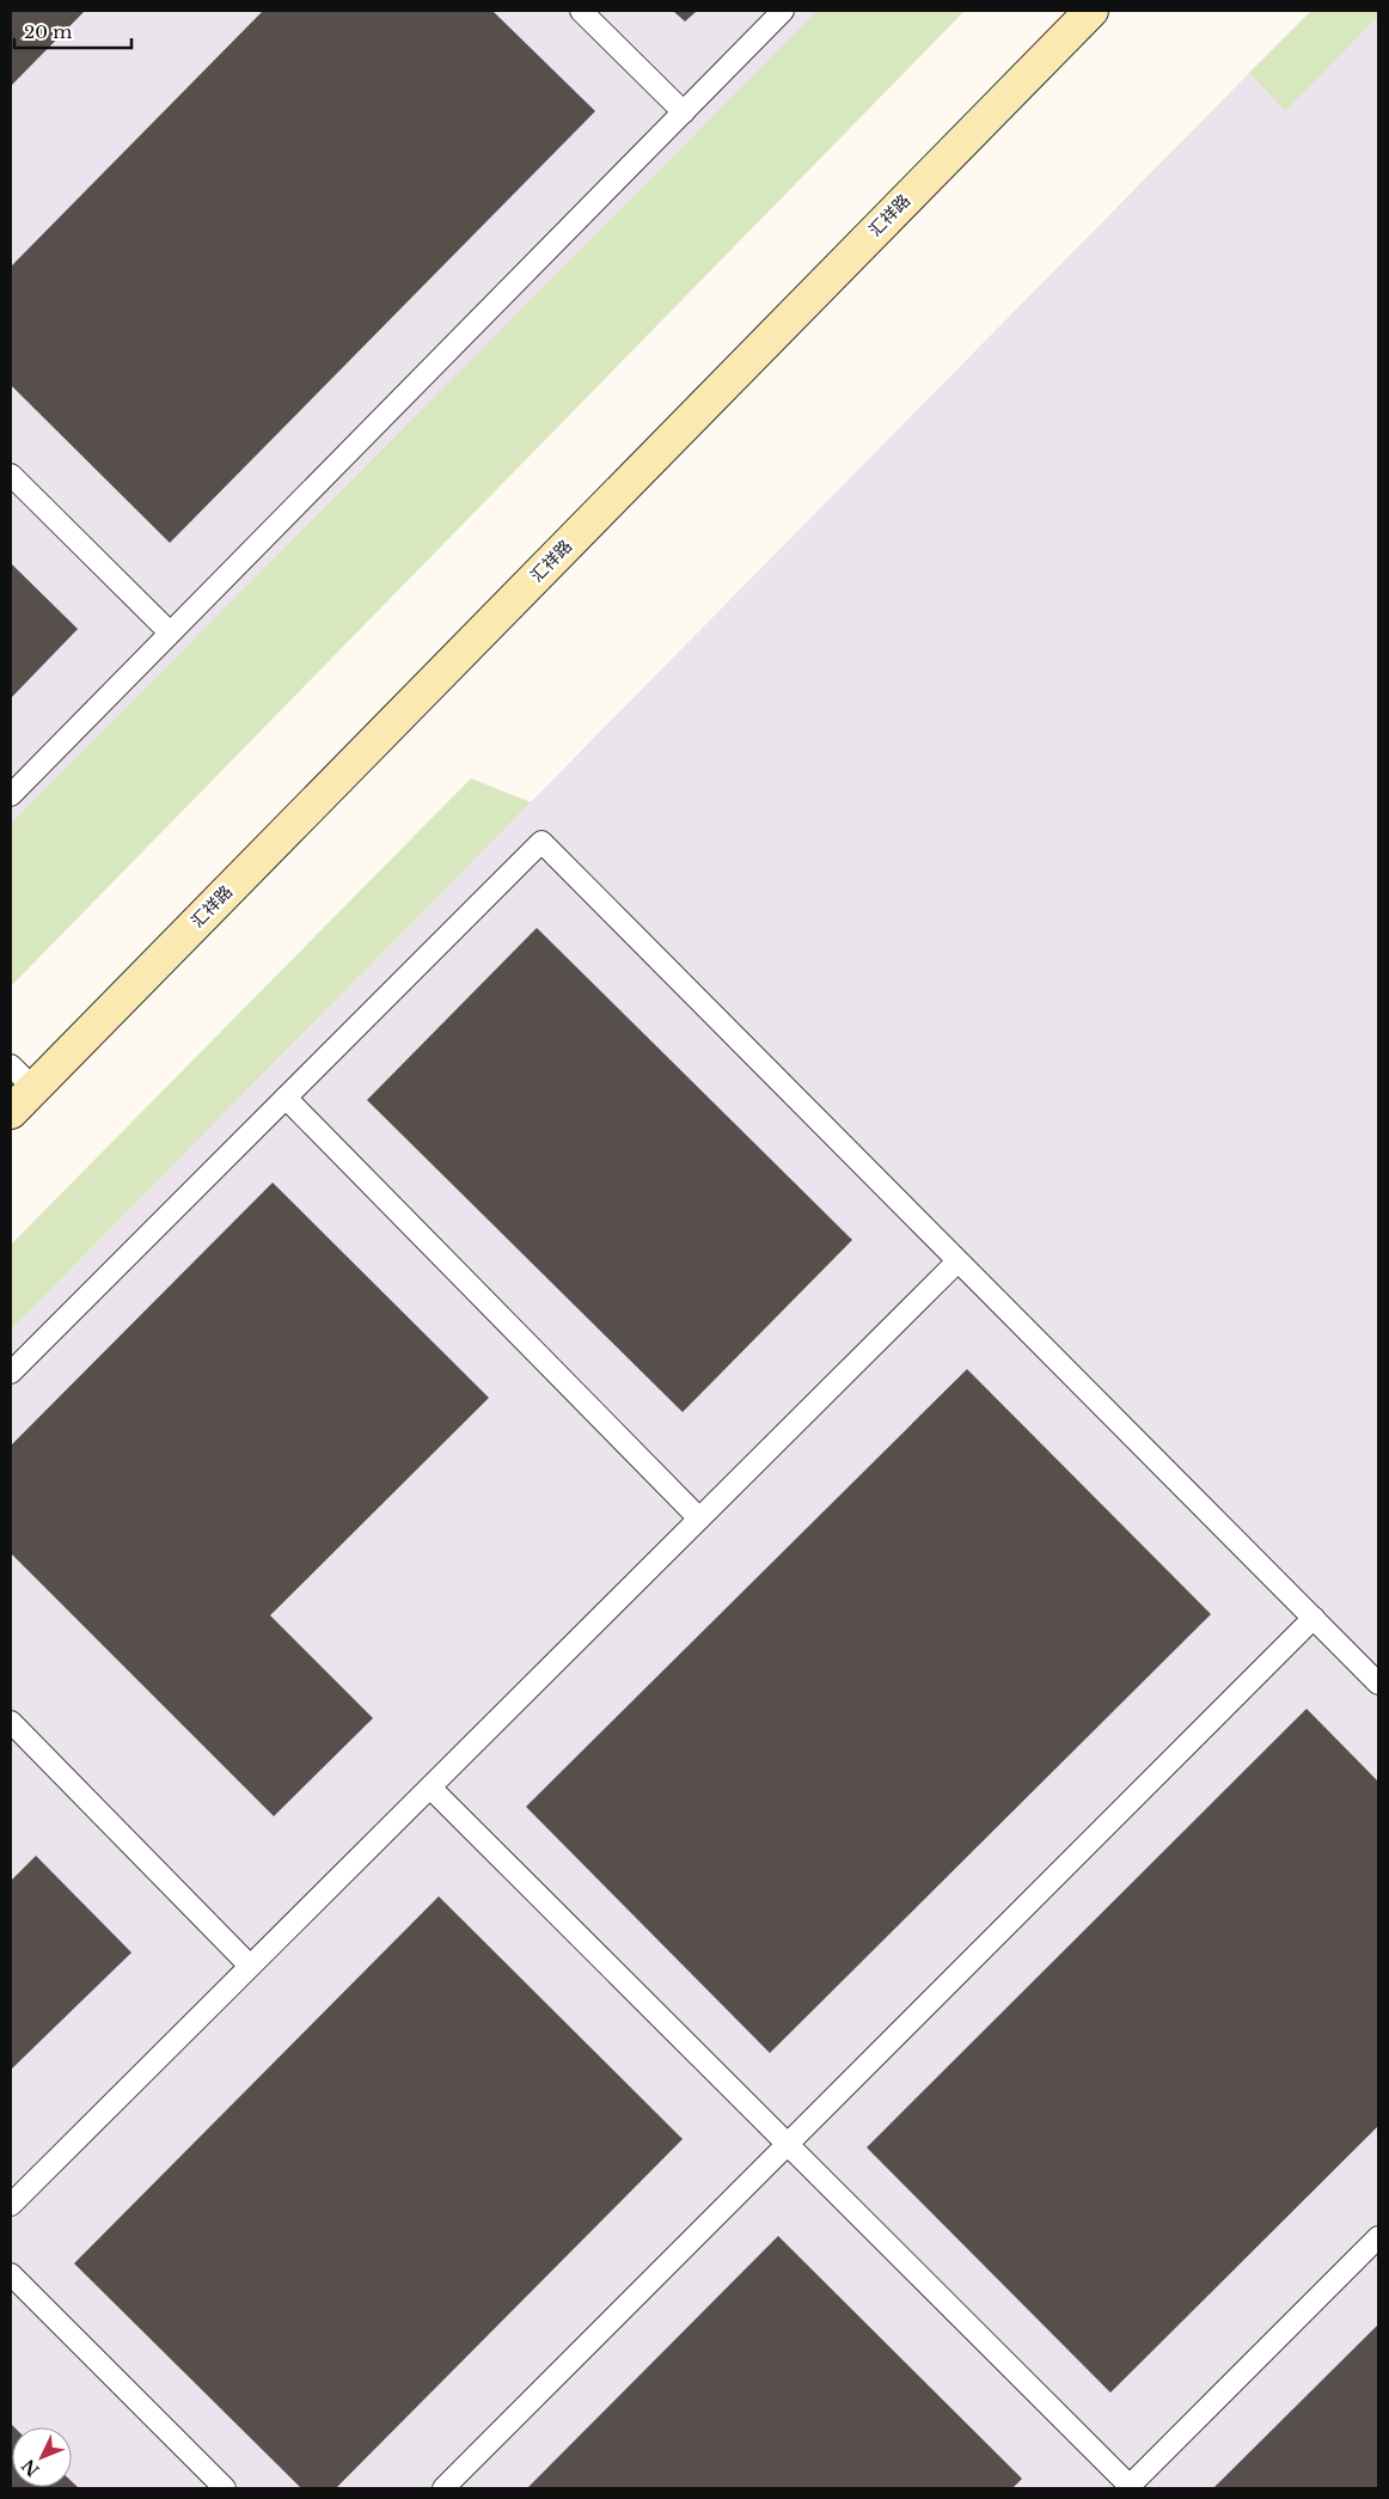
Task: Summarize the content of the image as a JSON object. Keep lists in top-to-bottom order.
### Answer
{
  "streets": {
    "main road": ["汇祥路"]
  },
  "scale_bar": "20 m",
  "north": "bottom left"
}
